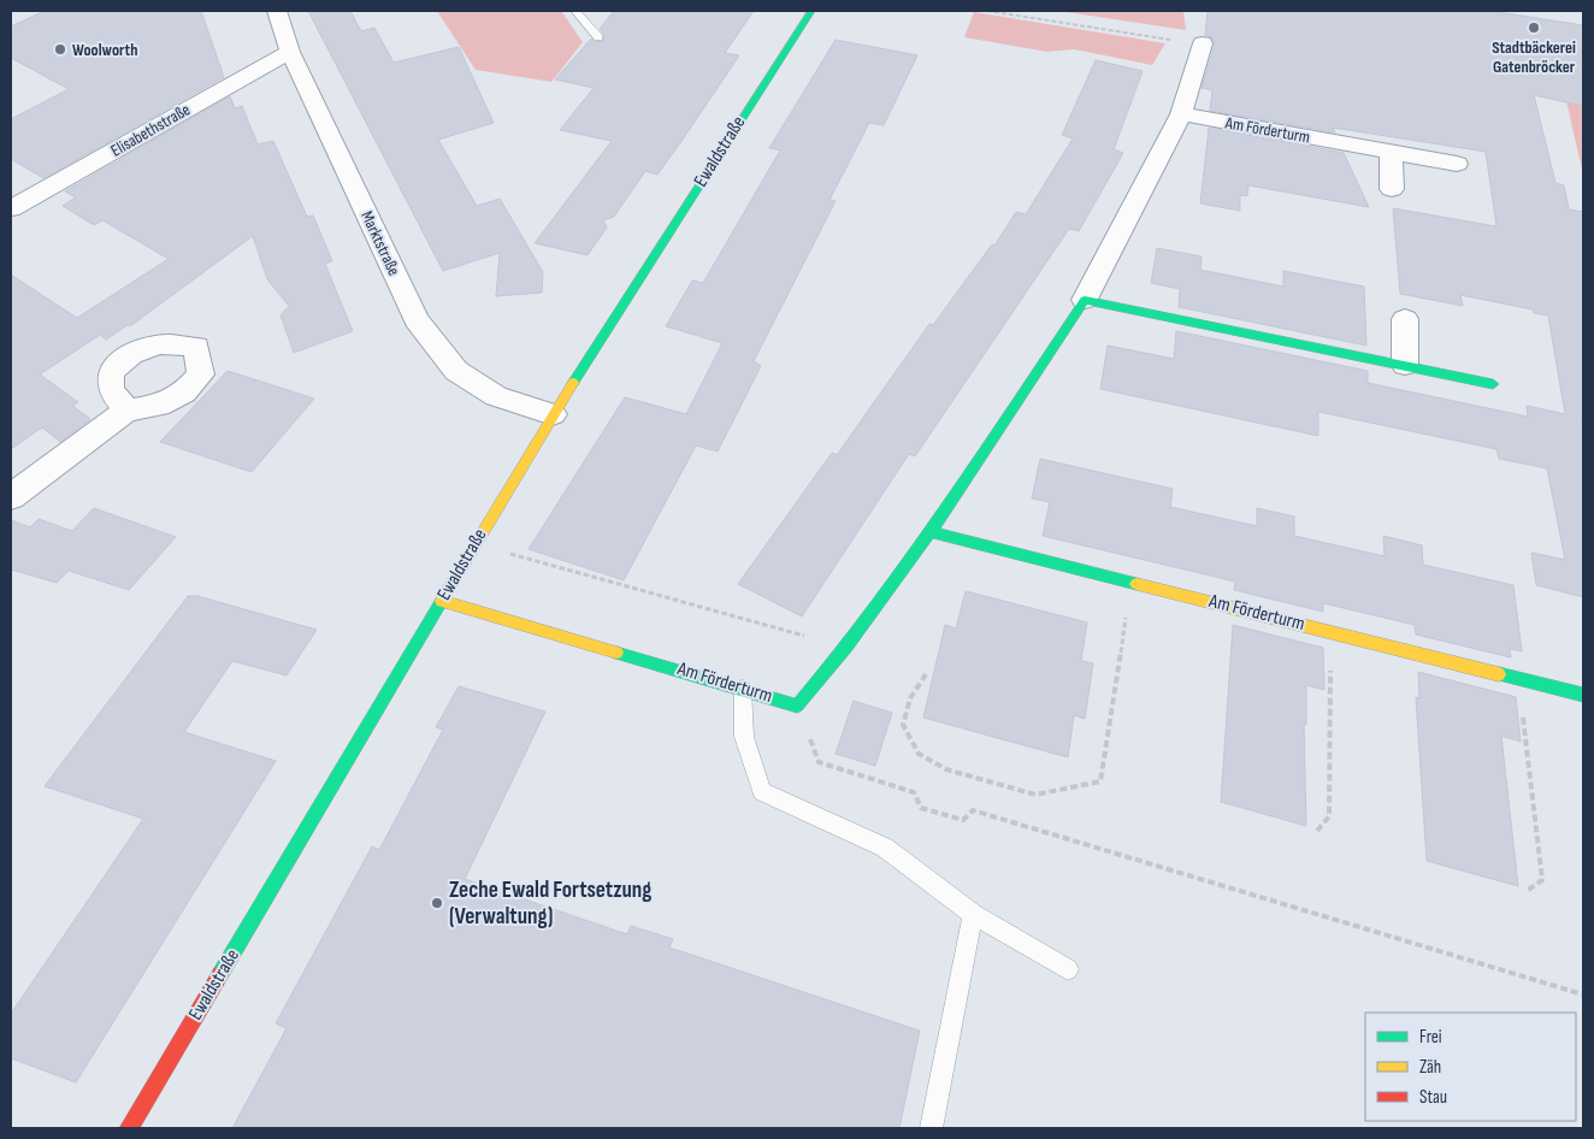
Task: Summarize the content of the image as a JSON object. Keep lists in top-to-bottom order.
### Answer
{
  "streets": {
    "street": [
      "Elisabethstraße",
      "Am Förderturm",
      "Ewaldstraße",
      "Marktstraße"
    ]
  },
  "crossings": [
    ["Elisabethstraße", "Marktstraße"],
    ["Am Förderturm", "Ewaldstraße"],
    ["Ewaldstraße", "Marktstraße"]
  ],
  "places": ["Stadtbäckerei Gatenbröcker", "Woolworth", "Zeche Ewald Fortsetzung (Verwaltung)"],
  "legend": ["Frei", "Zäh", "Stau"]
}
